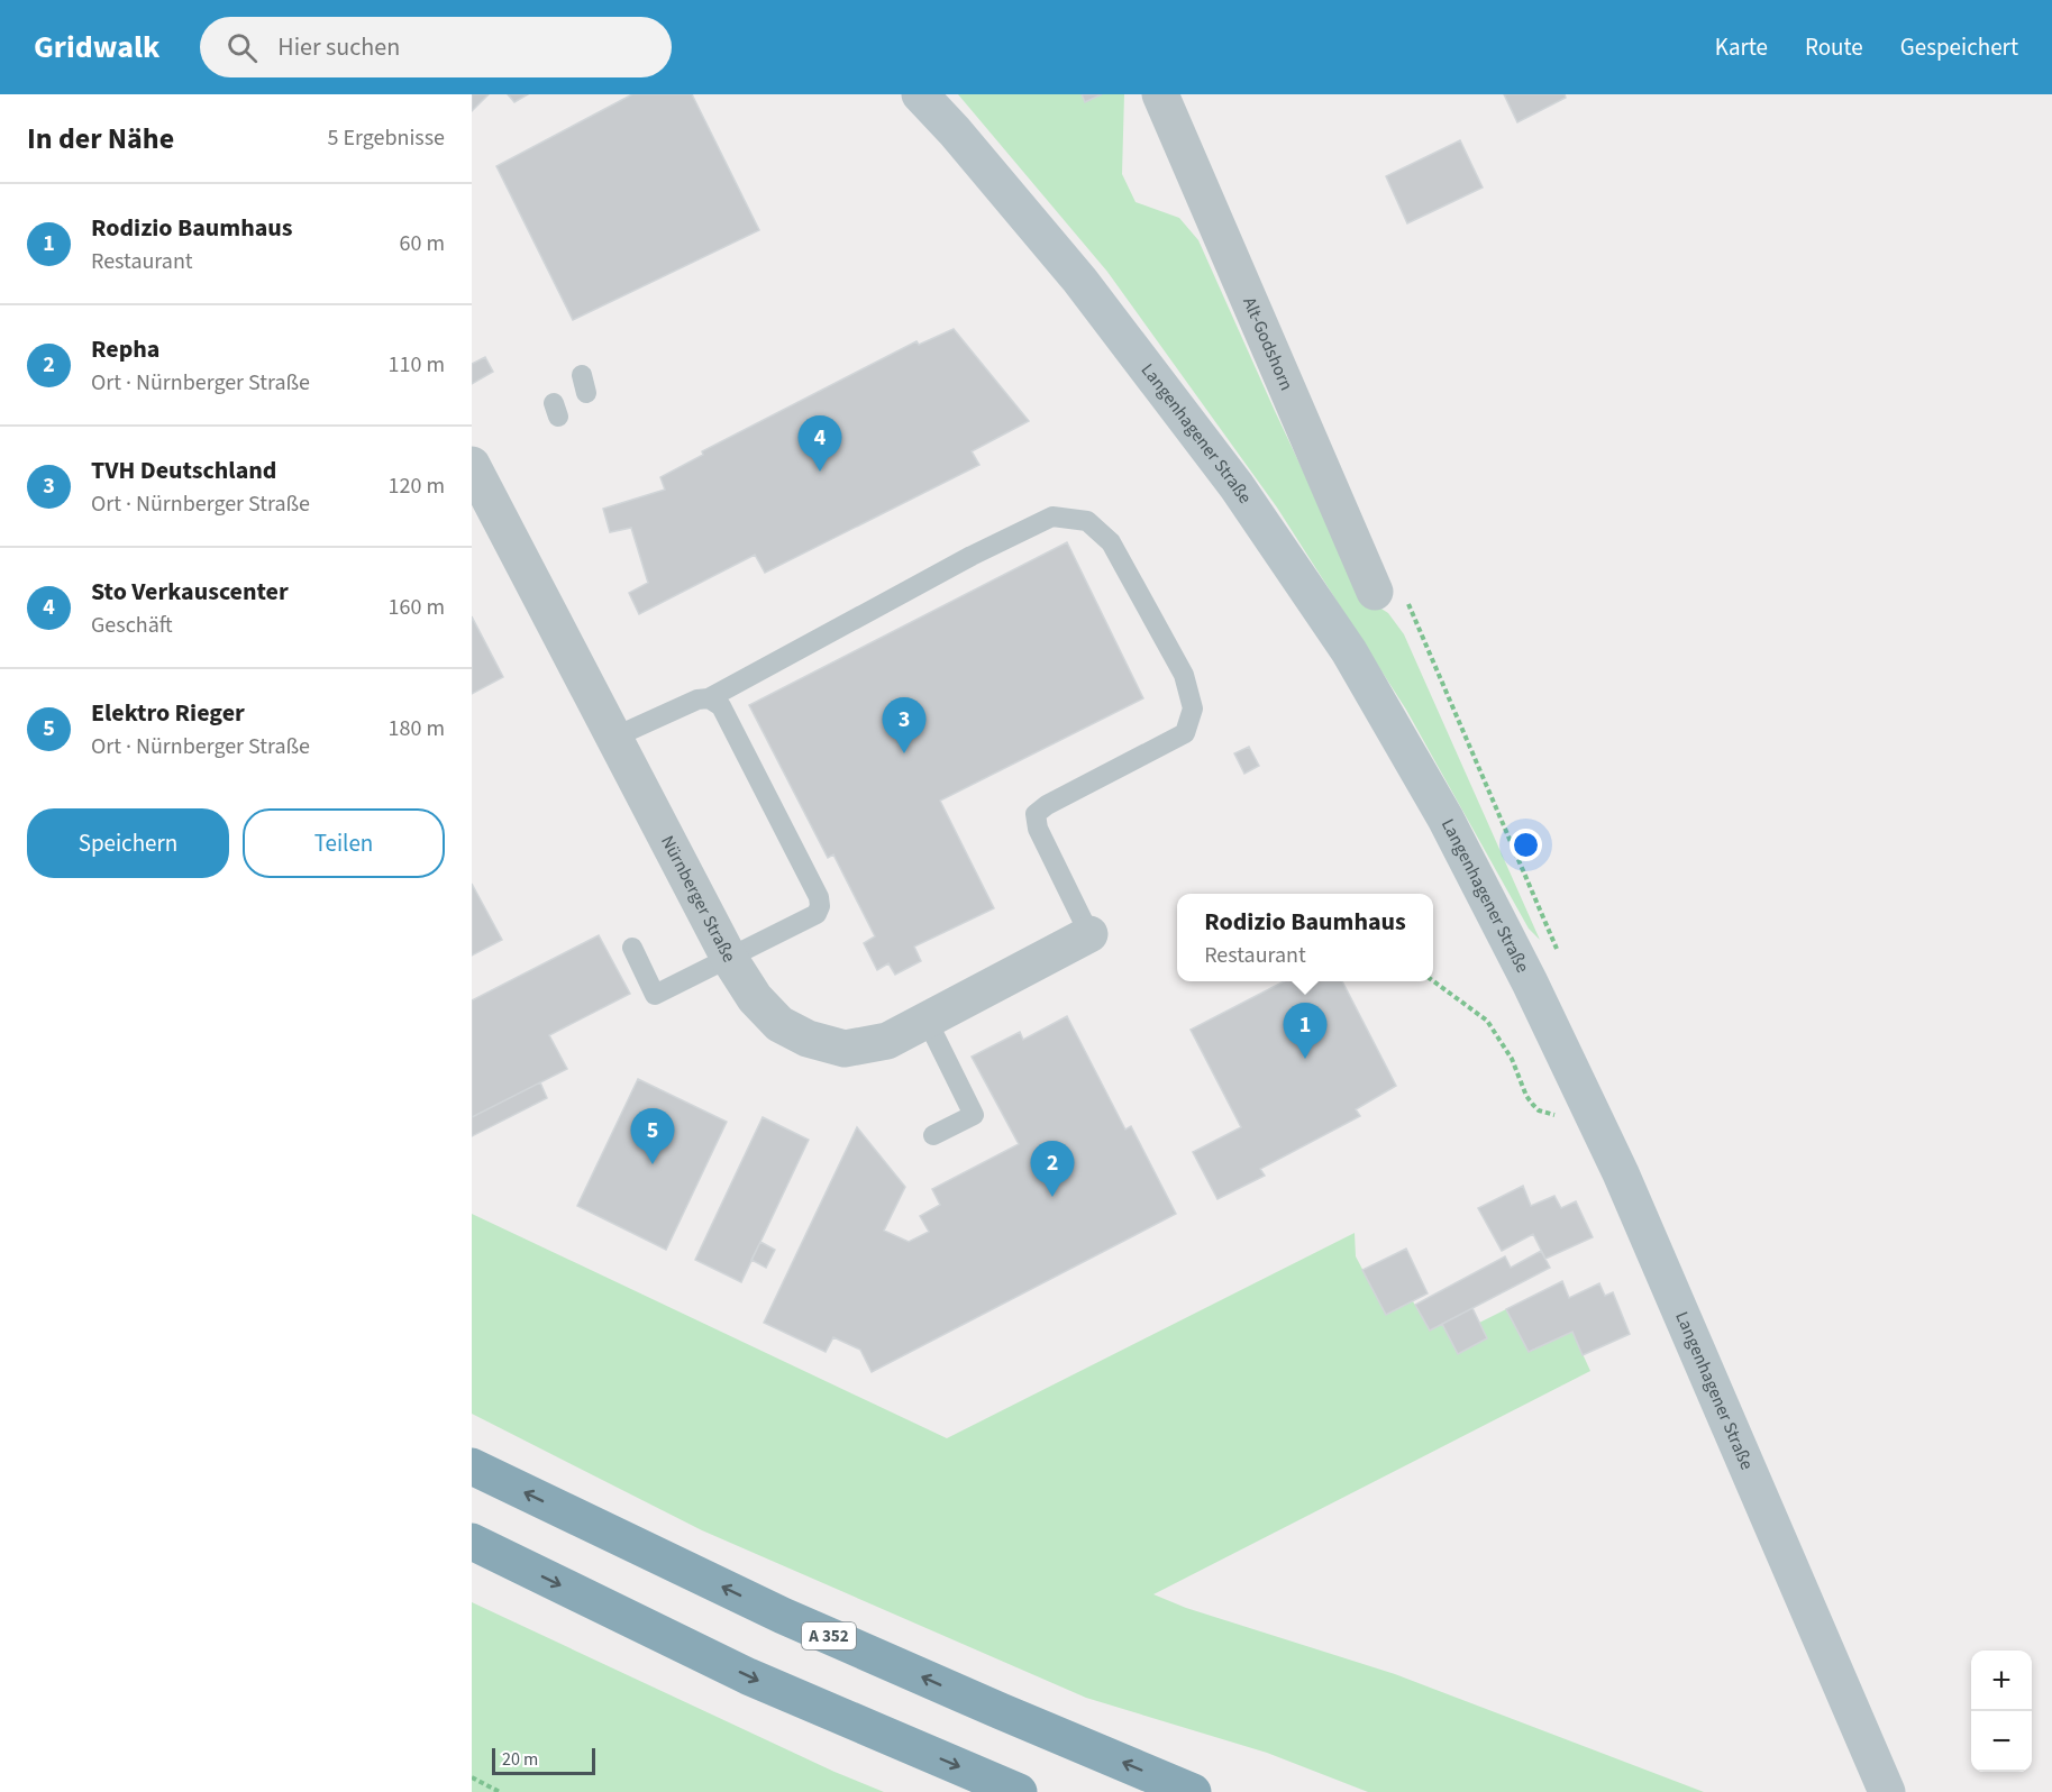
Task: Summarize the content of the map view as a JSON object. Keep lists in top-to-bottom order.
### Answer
{
  "streets": {
    "highway": ["A 352"],
    "main road": ["Langenhagener Straße"],
    "street": ["Alt-Godshorn", "Nürnberger Straße"]
  },
  "scale_bar": "20 m",
  "page": {
    "header": "Gridwalk",
    "search": "Hier suchen",
    "nav": ["Karte", "Route", "Gespeichert"],
    "heading": ["In der Nähe", "5 Ergebnisse"],
    "list": [
      {
        "mark": "1",
        "name": "Rodizio Baumhaus",
        "note": "Restaurant",
        "value": "60 m"
      },
      {
        "mark": "2",
        "name": "Repha",
        "note": "Ort · Nürnberger Straße",
        "value": "110 m"
      },
      {
        "mark": "3",
        "name": "TVH Deutschland",
        "note": "Ort · Nürnberger Straße",
        "value": "120 m"
      },
      {
        "mark": "4",
        "name": "Sto Verkauscenter",
        "note": "Geschäft",
        "value": "160 m"
      },
      {
        "mark": "5",
        "name": "Elektro Rieger",
        "note": "Ort · Nürnberger Straße",
        "value": "180 m"
      }
    ],
    "pins": [
      "4",
      "3",
      "1",
      "5",
      "2"
    ],
    "buttons": ["Speichern", "Teilen"],
    "popup": ["Rodizio Baumhaus", "Restaurant"],
    "map_buttons": ["+", "−"],
    "scale": "20 m"
  }
}
